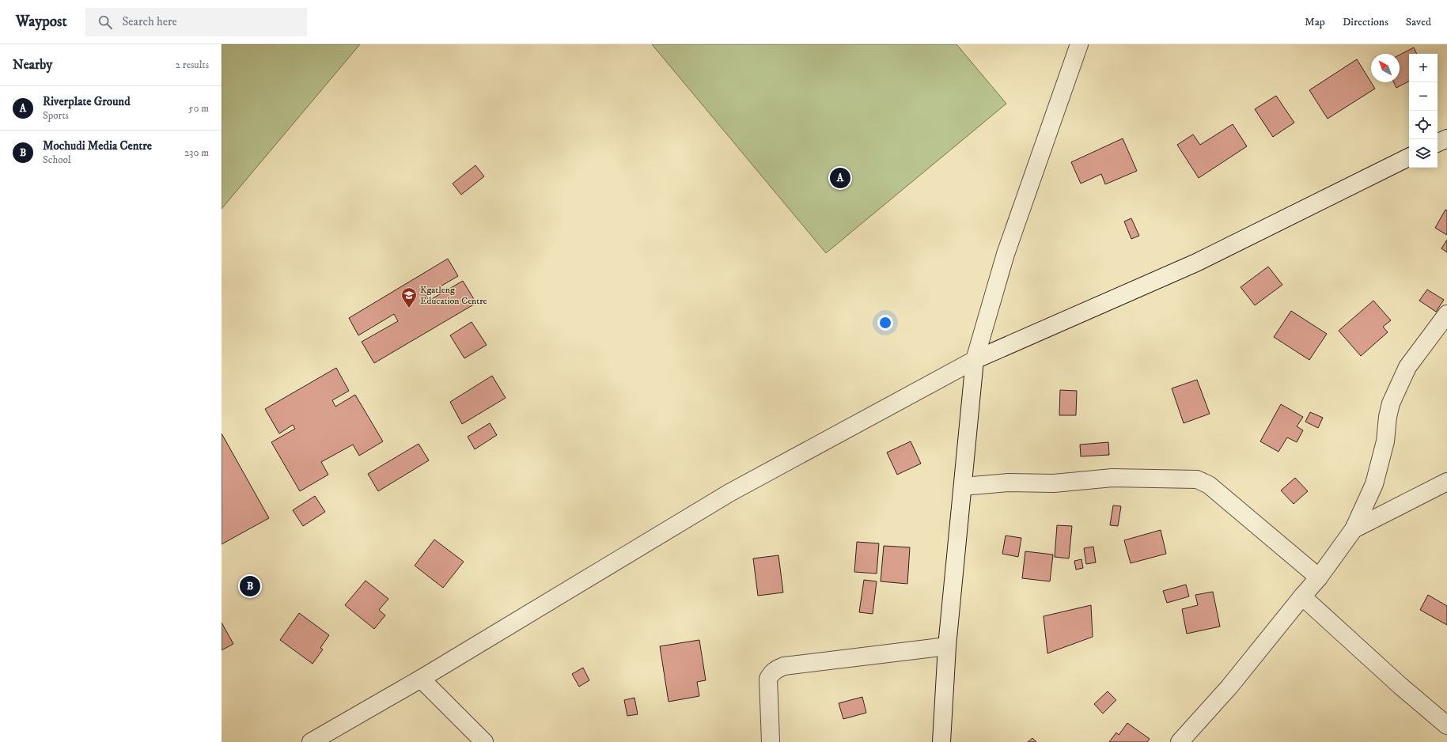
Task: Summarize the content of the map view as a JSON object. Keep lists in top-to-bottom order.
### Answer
{
  "places": {
    "school or university": ["Kgatleng Education Centre"]
  },
  "north": "top left",
  "page": {
    "header": "Waypost",
    "search": "Search here",
    "nav": ["Map", "Directions", "Saved"],
    "heading": ["Nearby", "2 results"],
    "map_buttons": ["+", "−"],
    "list": [
      {
        "mark": "A",
        "name": "Riverplate Ground",
        "note": "Sports",
        "value": "50 m"
      },
      {
        "mark": "B",
        "name": "Mochudi Media Centre",
        "note": "School",
        "value": "230 m"
      }
    ],
    "pins": ["A", "B"]
  }
}
